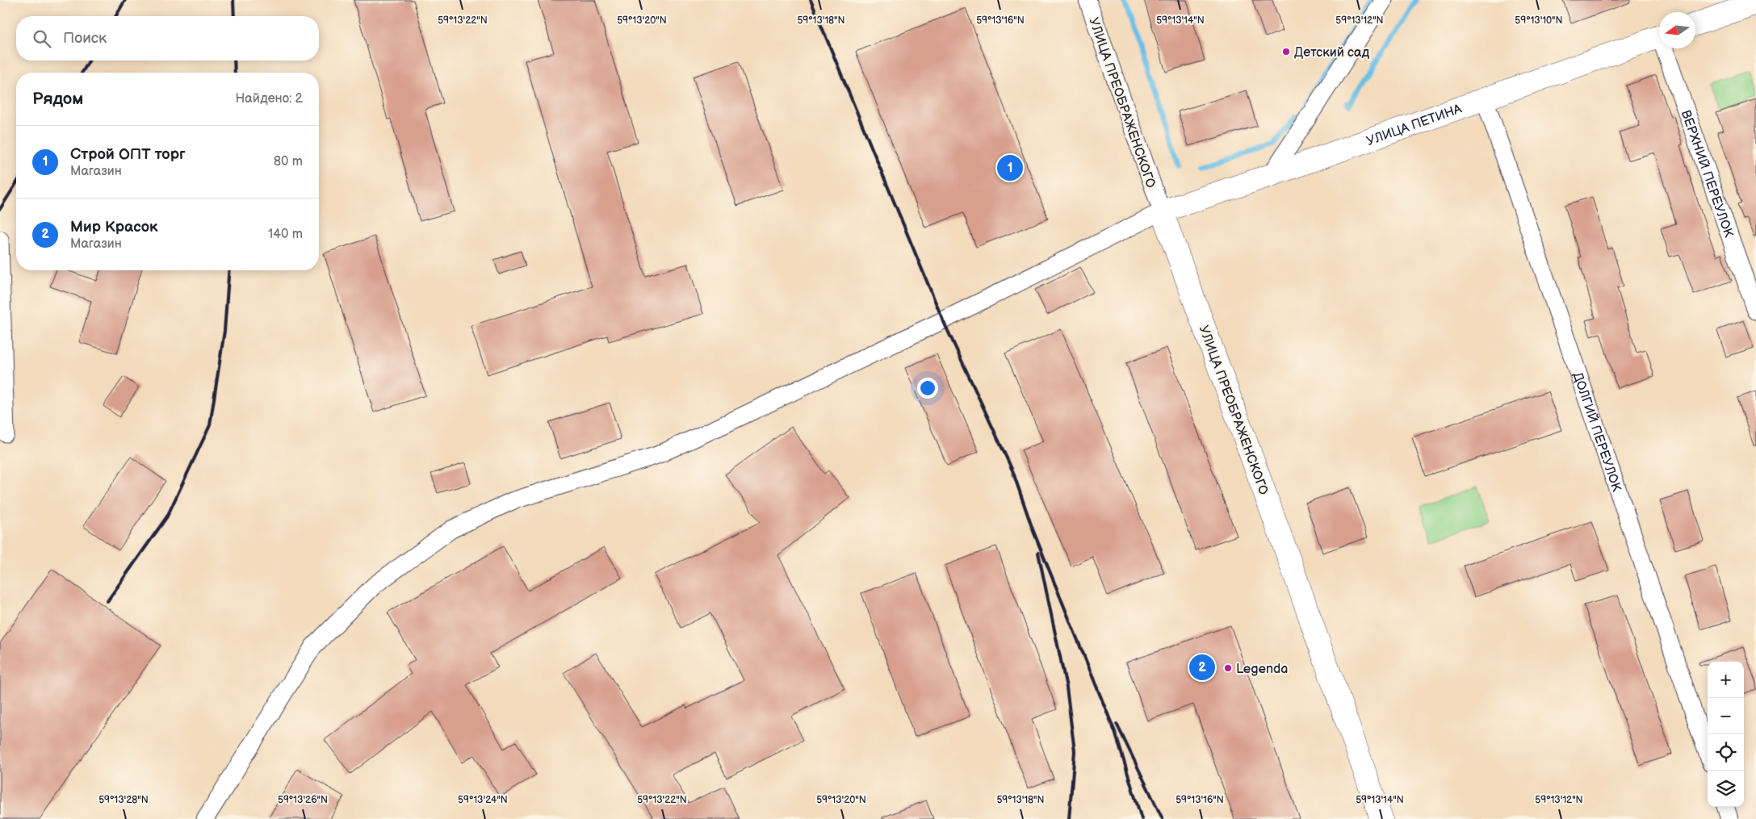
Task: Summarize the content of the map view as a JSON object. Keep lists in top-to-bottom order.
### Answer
{
  "streets": {
    "street": [
      "УЛИЦА ПРЕОБРАЖЕНСКОГО",
      "УЛИЦА ПЕТИНА",
      "ВЕРХНИЙ ПЕРЕУЛОК",
      "ДОЛГИЙ ПЕРЕУЛОК"
    ]
  },
  "crossings": [
    ["УЛИЦА ПРЕОБРАЖЕНСКОГО", "УЛИЦА ПЕТИНА"],
    ["УЛИЦА ПЕТИНА", "ДОЛГИЙ ПЕРЕУЛОК"]
  ],
  "places": ["Детский сад", "Legenda"],
  "north": "left",
  "page": {
    "search": "Поиск",
    "heading": ["Рядом", "Найдено: 2"],
    "list": [
      {
        "mark": "1",
        "name": "Строй ОПТ торг",
        "note": "Магазин",
        "value": "80 m"
      },
      {
        "mark": "2",
        "name": "Мир Красок",
        "note": "Магазин",
        "value": "140 m"
      }
    ],
    "pins": ["1", "2"],
    "map_buttons": ["+", "−"]
  },
  "coordinates": [
    "59°13'22\"N",
    "59°13'20\"N",
    "59°13'18\"N",
    "59°13'16\"N",
    "59°13'14\"N",
    "59°13'12\"N",
    "59°13'10\"N",
    "59°13'28\"N",
    "59°13'26\"N",
    "59°13'24\"N"
  ]
}
